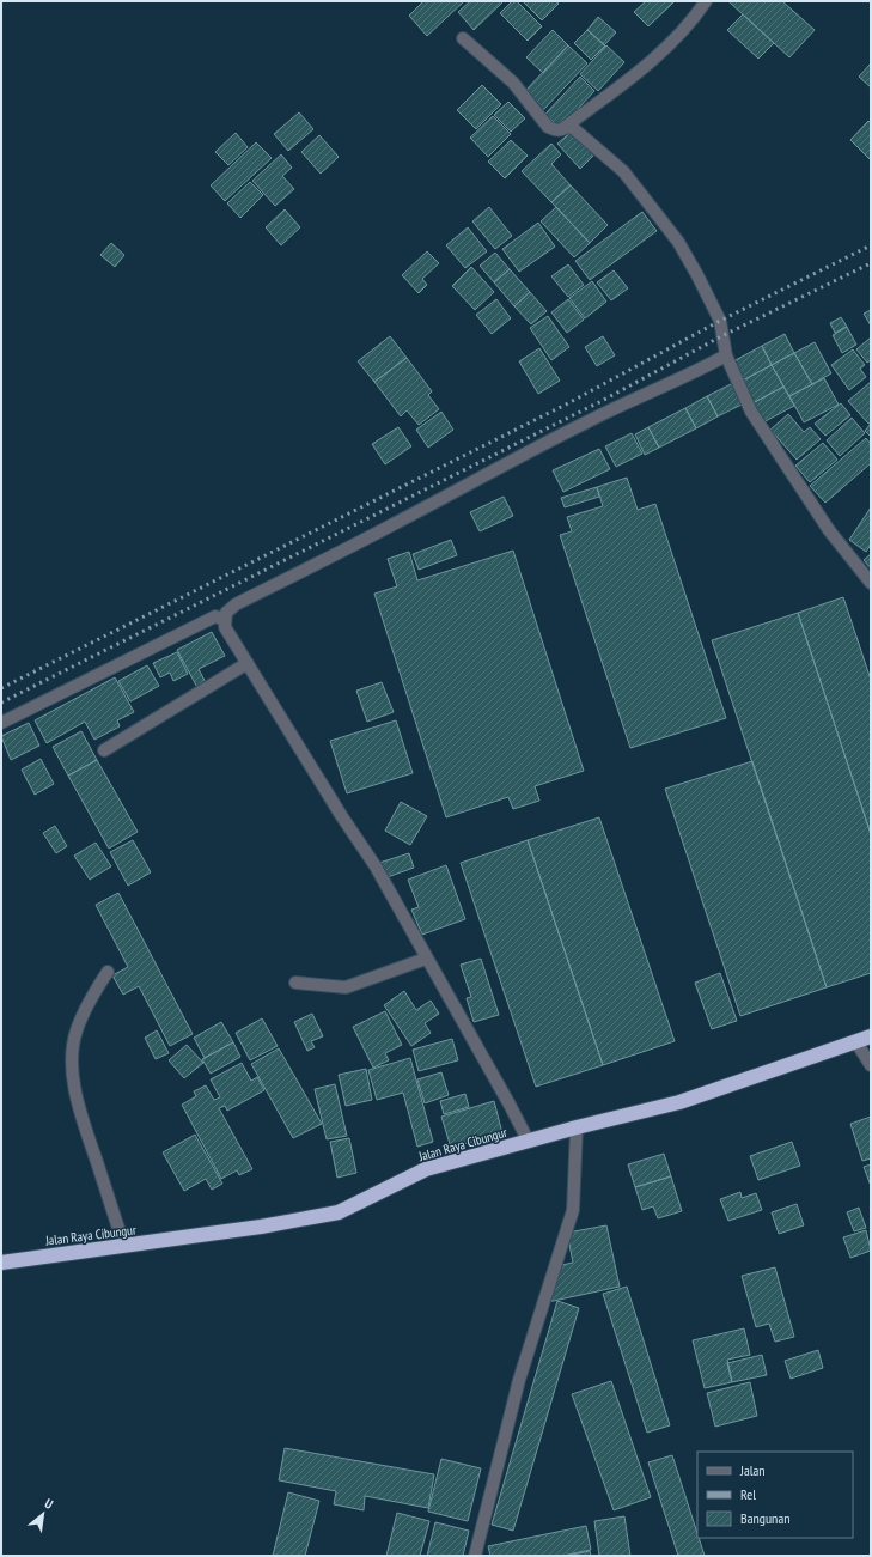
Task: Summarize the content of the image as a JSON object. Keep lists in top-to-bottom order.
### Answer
{
  "streets": {
    "highway": ["Jalan Raya Cibungur"]
  },
  "legend": ["Jalan", "Rel", "Bangunan"],
  "north": "top right"
}
